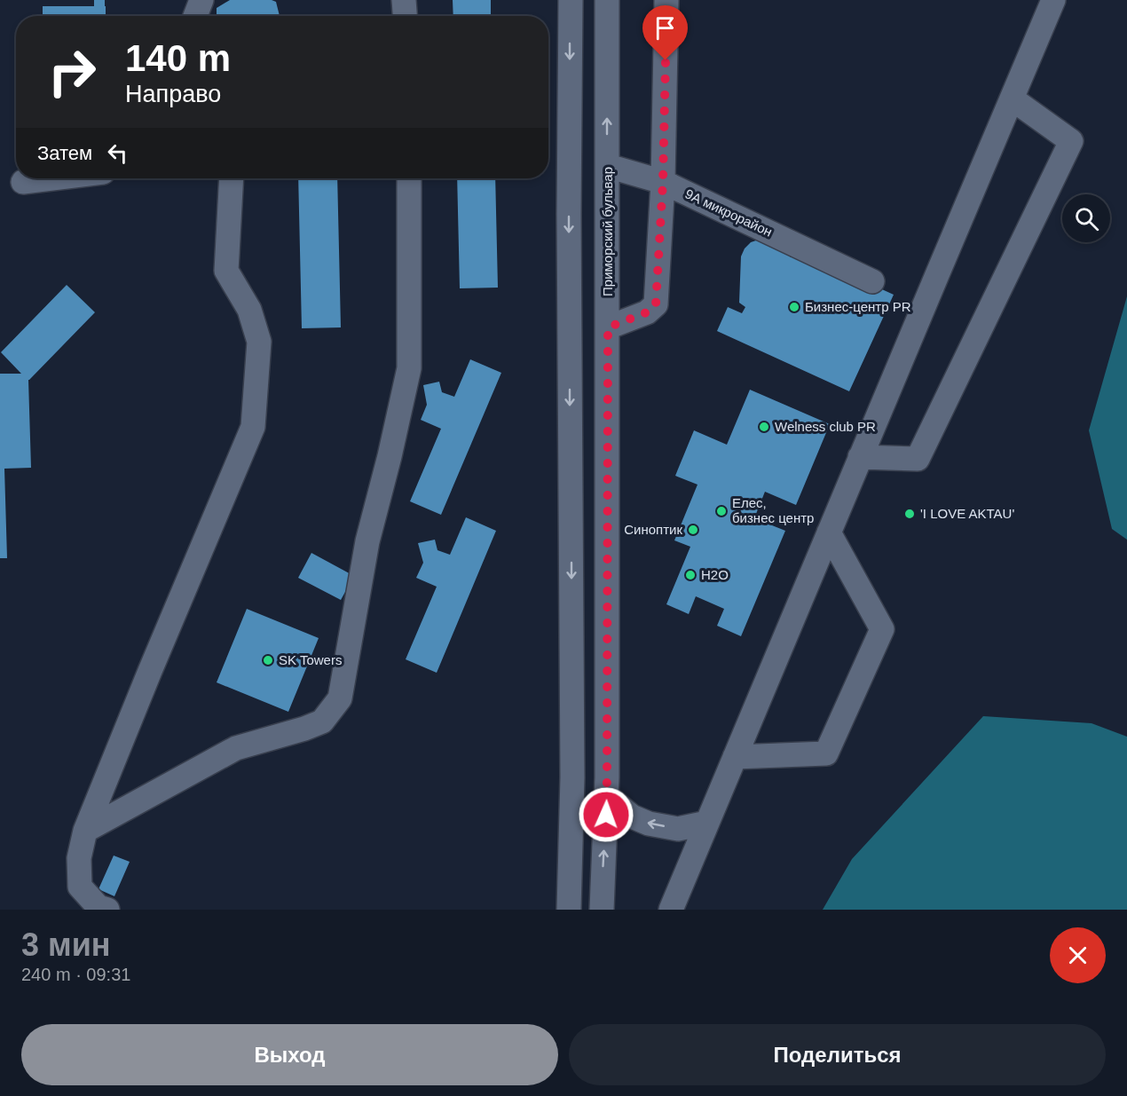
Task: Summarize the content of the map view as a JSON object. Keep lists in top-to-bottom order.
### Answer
{
  "streets": {
    "street": ["9А микрорайон", "Приморский бульвар"]
  },
  "crossings": [
    ["9А микрорайон", "Приморский бульвар"]
  ],
  "places": [
    "Бизнес-центр PR",
    "Welness club PR",
    "Елес, бизнес центр",
    "'I LOVE AKTAU'",
    "Синоптик",
    "H2O",
    "SK Towers"
  ],
  "page": {
    "turn": ["140 m", "Направо"],
    "then": "Затем",
    "heading": ["3 мин", "240 m · 09:31"],
    "buttons": ["Выход", "Поделиться"]
  }
}
